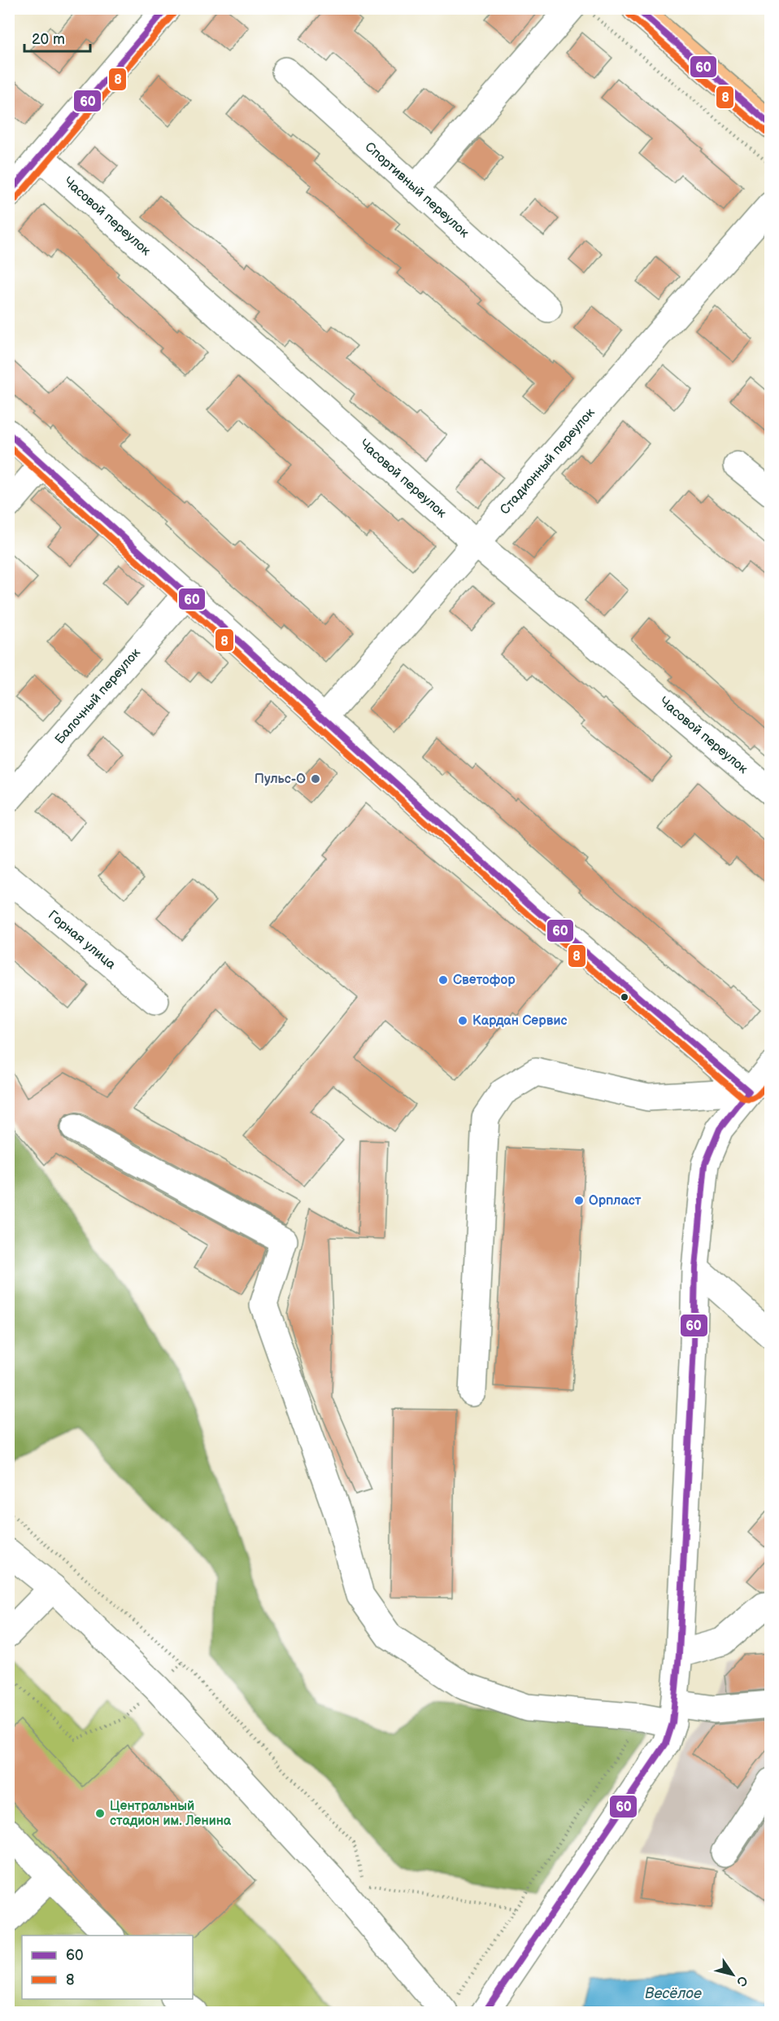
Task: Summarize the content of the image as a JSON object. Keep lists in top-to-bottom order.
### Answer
{
  "streets": {
    "street": [
      "Спортивный переулок",
      "Часовой переулок",
      "Стадионный переулок",
      "Балочный переулок",
      "Горная улица"
    ]
  },
  "crossings": [
    ["Часовой переулок", "Стадионный переулок"]
  ],
  "water": ["Весёлое"],
  "places": [
    "Пульс-О",
    "Светофор",
    "Кардан Сервис",
    "Орпласт",
    "Центральный стадион им. Ленина"
  ],
  "lines": ["transit line 60", "transit line 8"],
  "legend": ["60", "8"],
  "scale_bar": "20 m",
  "north": "bottom right"
}
